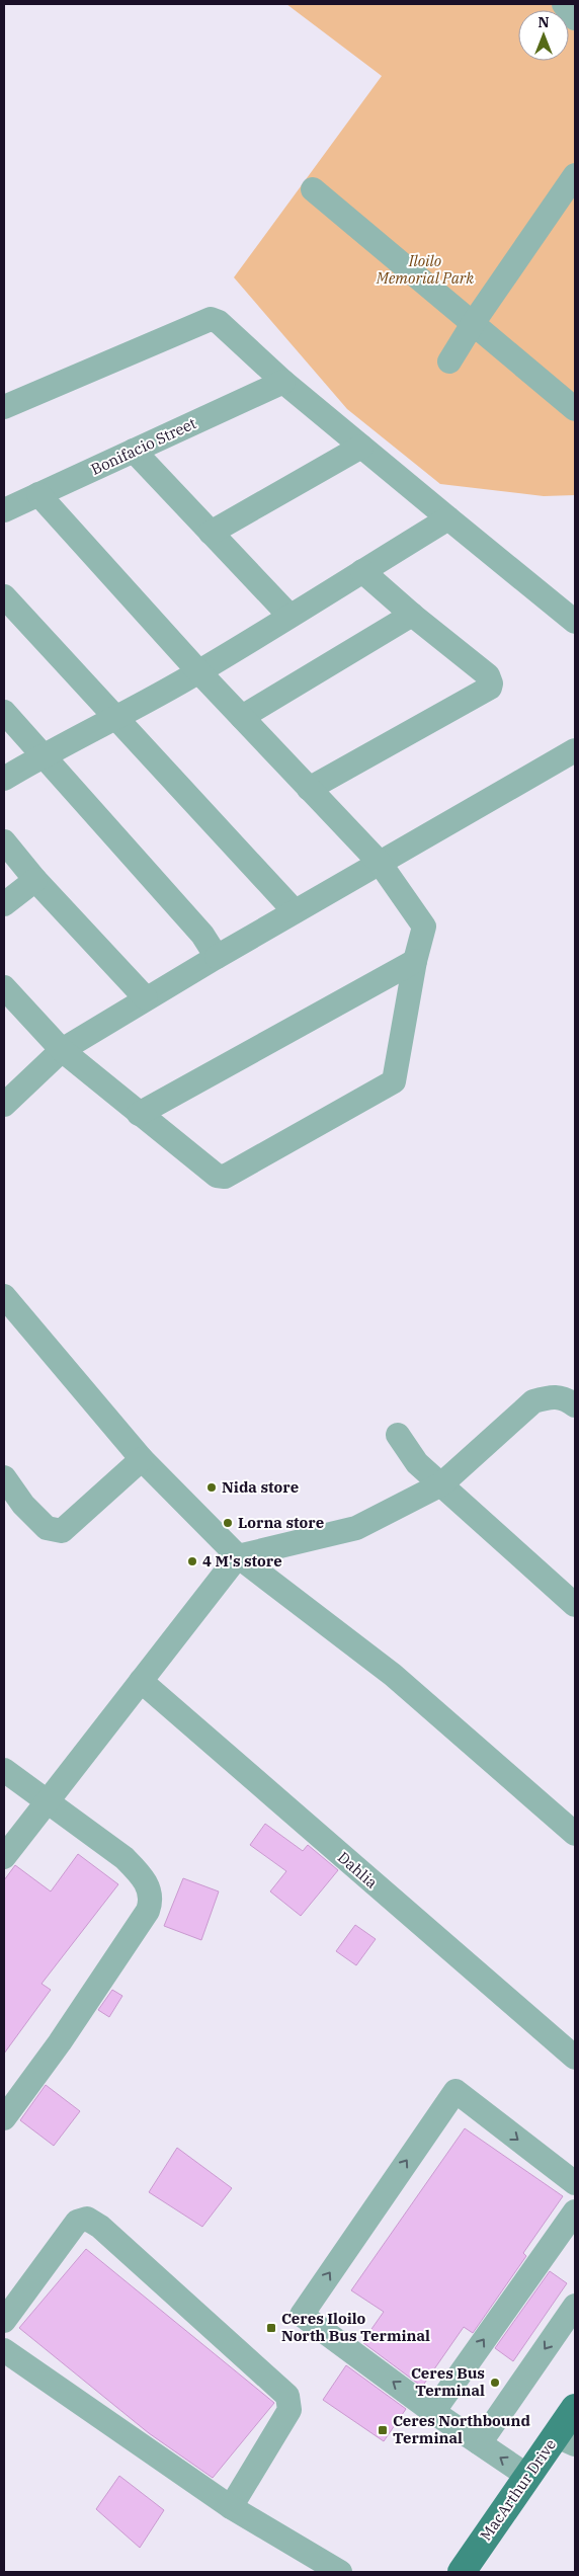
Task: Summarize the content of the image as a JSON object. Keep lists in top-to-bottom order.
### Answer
{
  "streets": {
    "main road": ["MacArthur Drive"],
    "street": ["Bonifacio Street", "Dahlia"]
  },
  "parks": ["Iloilo Memorial Park"],
  "places": {
    "other": [
      "Nida store",
      "Lorna store",
      "4 M's store",
      "Ceres Bus Terminal"
    ],
    "transit": ["Ceres Iloilo North Bus Terminal", "Ceres Northbound Terminal"]
  },
  "north": "top"
}
